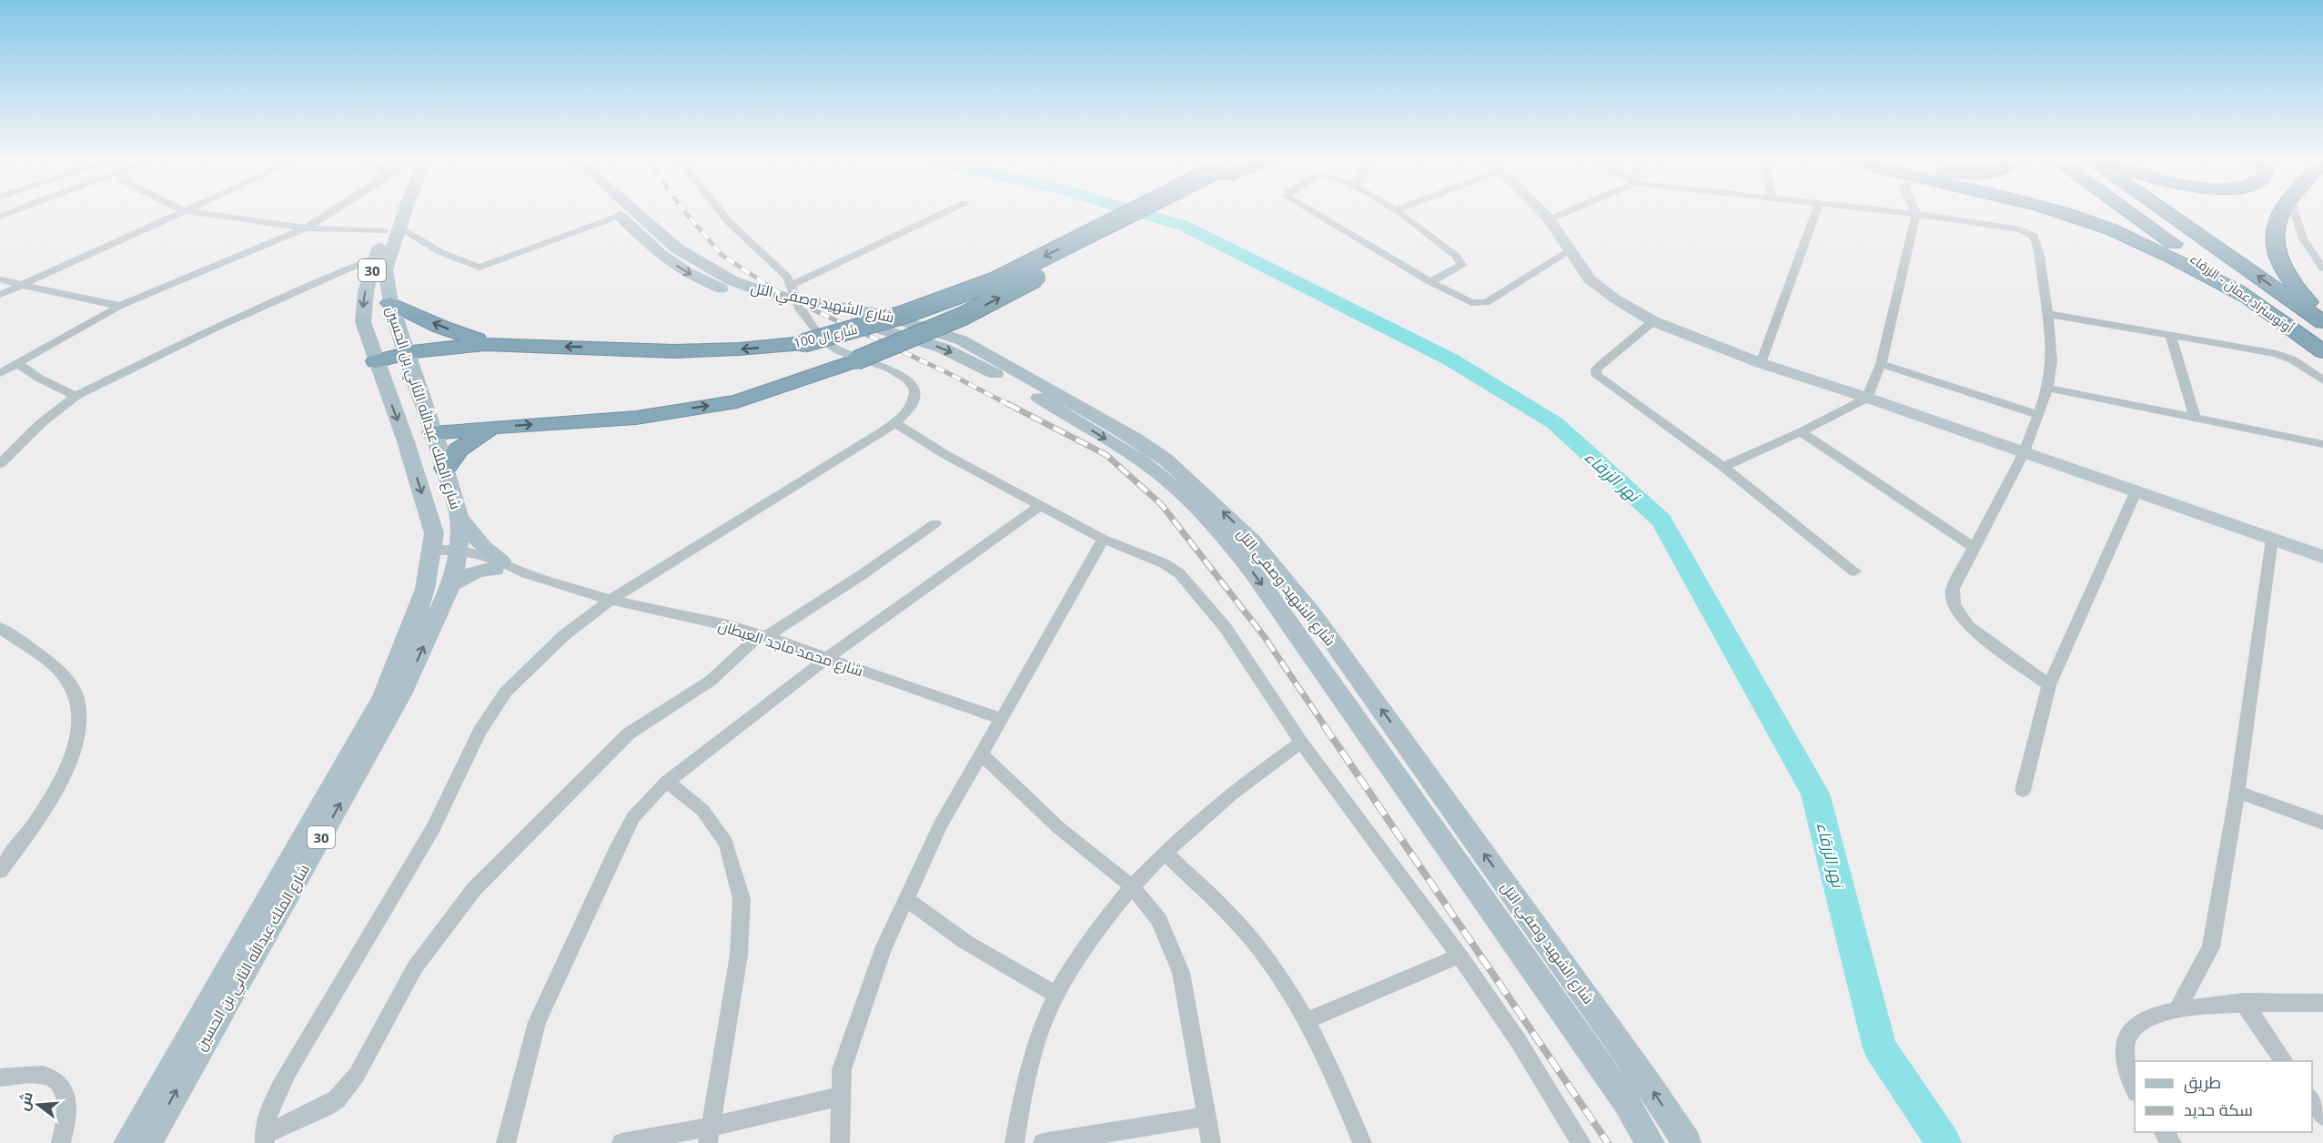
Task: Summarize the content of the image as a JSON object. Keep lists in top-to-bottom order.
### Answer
{
  "streets": {
    "highway": ["أوتوستراد عمان - الزرقاء", "شارع ال 100"],
    "main road": ["30", "شارع الشهيد وصفي التل", "شارع الملك عبدالله الثاني بن الحسين"],
    "street": ["شارع محمد ماجد العيطان"]
  },
  "crossings": [
    ["شارع ال 100", "شارع الملك عبدالله الثاني بن الحسين"],
    ["شارع الملك عبدالله الثاني بن الحسين", "شارع محمد ماجد العيطان"]
  ],
  "water": ["نهر الزرقاء"],
  "legend": ["طريق", "سكة حديد"],
  "north": "left"
}
